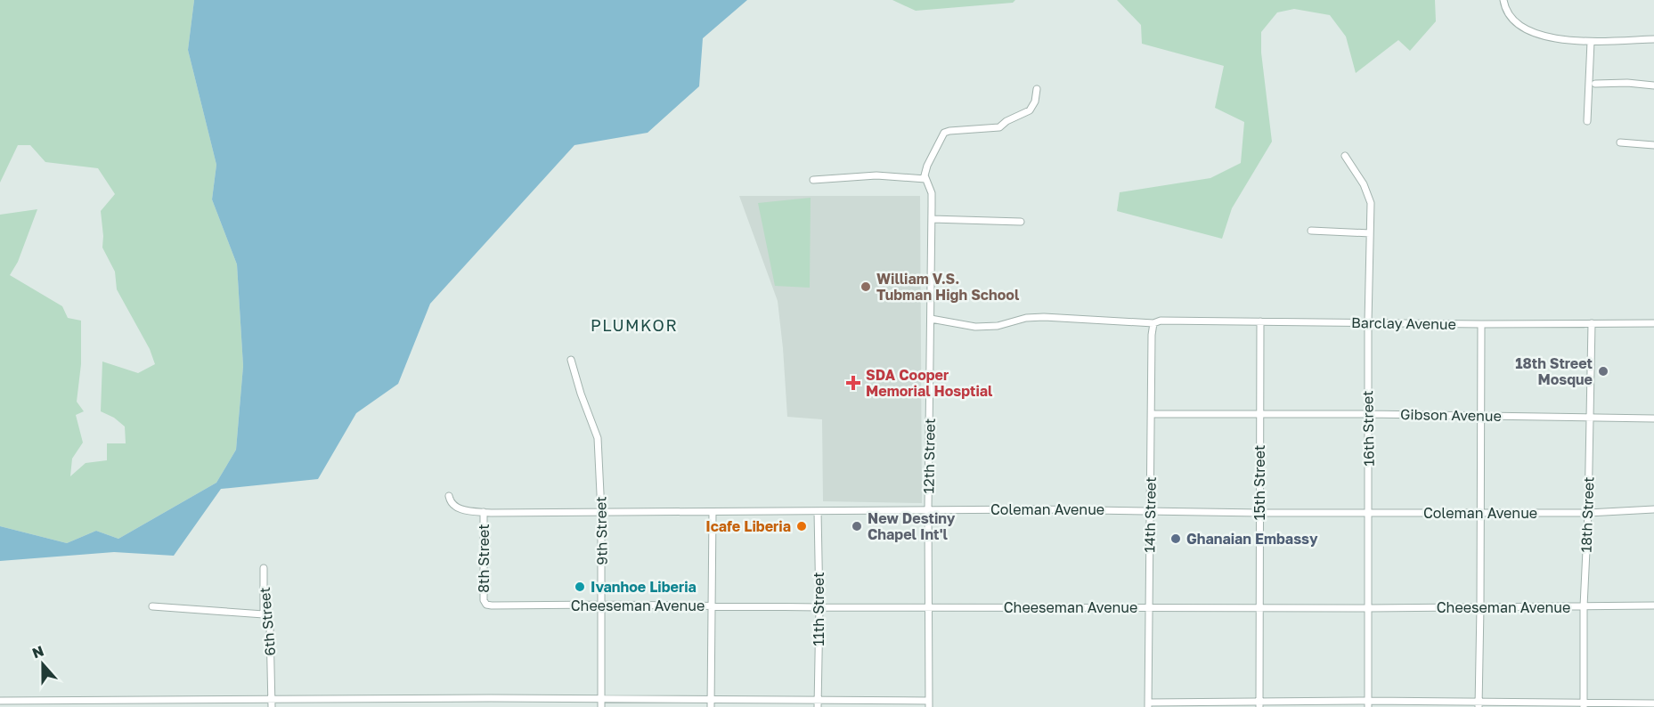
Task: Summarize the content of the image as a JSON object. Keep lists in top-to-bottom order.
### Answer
{
  "streets": {
    "street": [
      "Barclay Avenue",
      "Gibson Avenue",
      "16th Street",
      "12th Street",
      "15th Street",
      "Coleman Avenue",
      "14th Street",
      "18th Street",
      "9th Street",
      "8th Street",
      "Cheeseman Avenue",
      "11th Street",
      "6th Street"
    ]
  },
  "crossings": [
    ["Barclay Avenue", "16th Street"],
    ["Barclay Avenue", "12th Street"],
    ["Barclay Avenue", "15th Street"],
    ["Barclay Avenue", "14th Street"],
    ["Barclay Avenue", "18th Street"],
    ["Gibson Avenue", "16th Street"],
    ["Gibson Avenue", "15th Street"],
    ["Gibson Avenue", "14th Street"],
    ["Gibson Avenue", "18th Street"],
    ["16th Street", "Coleman Avenue"],
    ["16th Street", "Cheeseman Avenue"],
    ["12th Street", "Coleman Avenue"],
    ["12th Street", "Cheeseman Avenue"],
    ["15th Street", "Coleman Avenue"],
    ["15th Street", "Cheeseman Avenue"],
    ["Coleman Avenue", "14th Street"],
    ["Coleman Avenue", "18th Street"],
    ["Coleman Avenue", "9th Street"],
    ["Coleman Avenue", "8th Street"],
    ["Coleman Avenue", "11th Street"],
    ["14th Street", "Cheeseman Avenue"],
    ["18th Street", "Cheeseman Avenue"],
    ["9th Street", "Cheeseman Avenue"],
    ["8th Street", "Cheeseman Avenue"],
    ["Cheeseman Avenue", "11th Street"]
  ],
  "districts": ["PLUMKOR"],
  "places": {
    "other": [
      "William V.S. Tubman High School",
      "18th Street Mosque",
      "Icafe Liberia",
      "New Destiny Chapel Int'l",
      "Ghanaian Embassy",
      "Ivanhoe Liberia"
    ],
    "health": ["SDA Cooper Memorial Hosptial"]
  },
  "north": "top"
}
